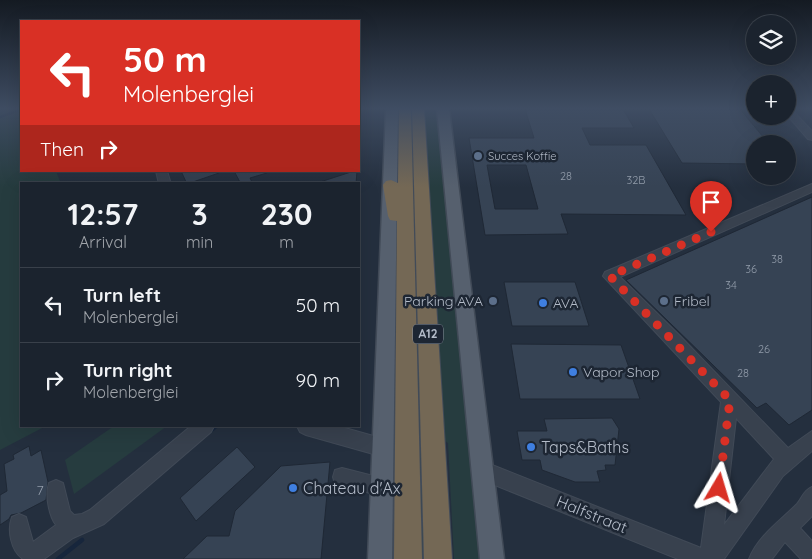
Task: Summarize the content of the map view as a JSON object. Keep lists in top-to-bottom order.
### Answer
{
  "streets": {
    "highway": ["A12"],
    "street": ["Halfstraat"]
  },
  "places": [
    "Succes Koffie",
    "Parking AVA",
    "Fribel",
    "AVA",
    "Vapor Shop",
    "Taps&Baths",
    "Chateau d'Ax"
  ],
  "house_numbers": [
    "28",
    "32B",
    "38",
    "36",
    "34",
    "26",
    "28",
    "7"
  ],
  "page": {
    "map_buttons": ["+", "−"],
    "turn": ["50 m", "Molenberglei"],
    "then": "Then",
    "eta": [
      "12:57",
      "Arrival",
      "3",
      "min",
      "230",
      "m"
    ],
    "list": [
      {
        "name": "Turn left",
        "note": "Molenberglei",
        "value": "50 m"
      },
      {
        "name": "Turn right",
        "note": "Molenberglei",
        "value": "90 m"
      }
    ]
  }
}
